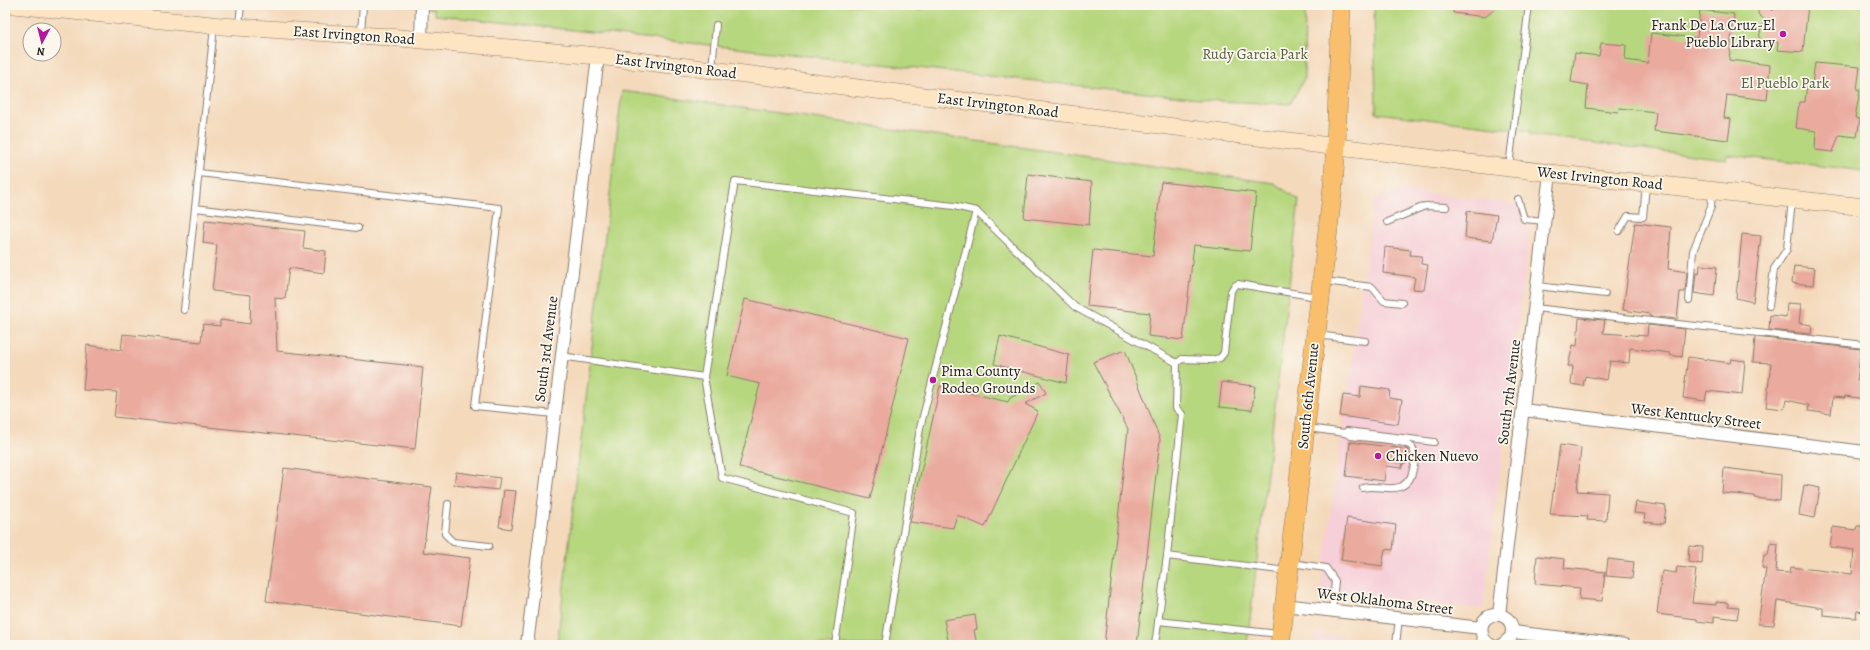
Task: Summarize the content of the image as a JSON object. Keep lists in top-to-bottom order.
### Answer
{
  "streets": {
    "main road": ["East Irvington Road", "West Irvington Road", "South 6th Avenue"],
    "street": [
      "South 3rd Avenue",
      "South 7th Avenue",
      "West Kentucky Street",
      "West Oklahoma Street"
    ]
  },
  "crossings": [
    ["East Irvington Road", "West Irvington Road"],
    ["East Irvington Road", "South 3rd Avenue"],
    ["East Irvington Road", "South 6th Avenue"],
    ["West Irvington Road", "South 7th Avenue"],
    ["West Irvington Road", "South 6th Avenue"],
    ["South 7th Avenue", "West Kentucky Street"],
    ["South 6th Avenue", "West Oklahoma Street"]
  ],
  "parks": ["Rudy Garcia Park", "El Pueblo Park"],
  "places": ["Frank De La Cruz-El Pueblo Library", "Pima County Rodeo Grounds", "Chicken Nuevo"],
  "north": "bottom"
}
